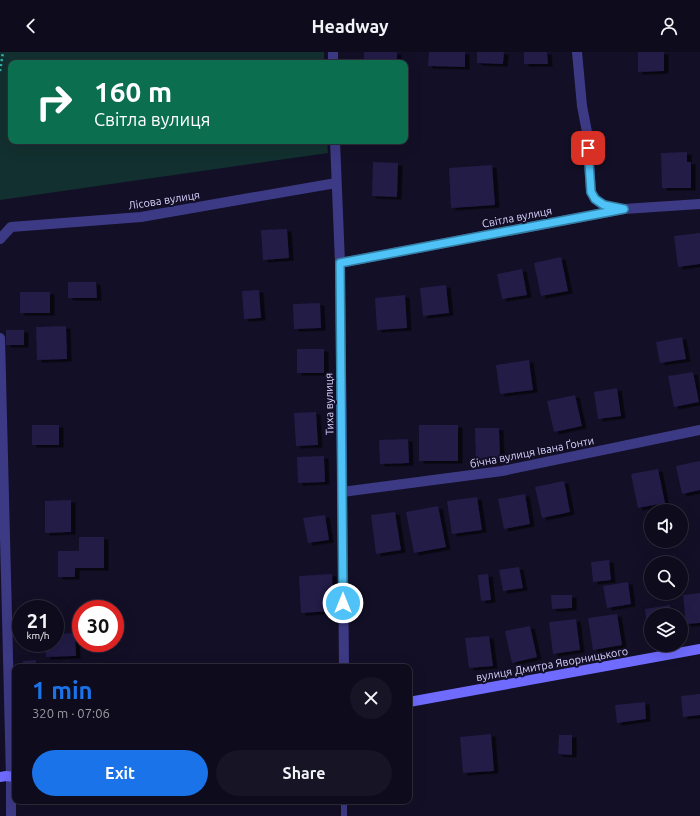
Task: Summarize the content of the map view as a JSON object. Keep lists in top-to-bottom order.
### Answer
{
  "streets": {
    "street": [
      "Лісова вулиця",
      "Світла вулиця",
      "Тиха вулиця",
      "бічна вулиця Івана Ґонти",
      "вулиця Дмитра Яворницького"
    ]
  },
  "crossings": [
    ["Лісова вулиця", "Тиха вулиця"],
    ["Світла вулиця", "Тиха вулиця"],
    ["Тиха вулиця", "бічна вулиця Івана Ґонти"]
  ],
  "page": {
    "header": "Headway",
    "turn": ["160 m", "Світла вулиця"],
    "speed": "21 km/h",
    "limit": "30",
    "heading": ["1 min", "320 m · 07:06"],
    "buttons": ["Exit", "Share"]
  }
}
